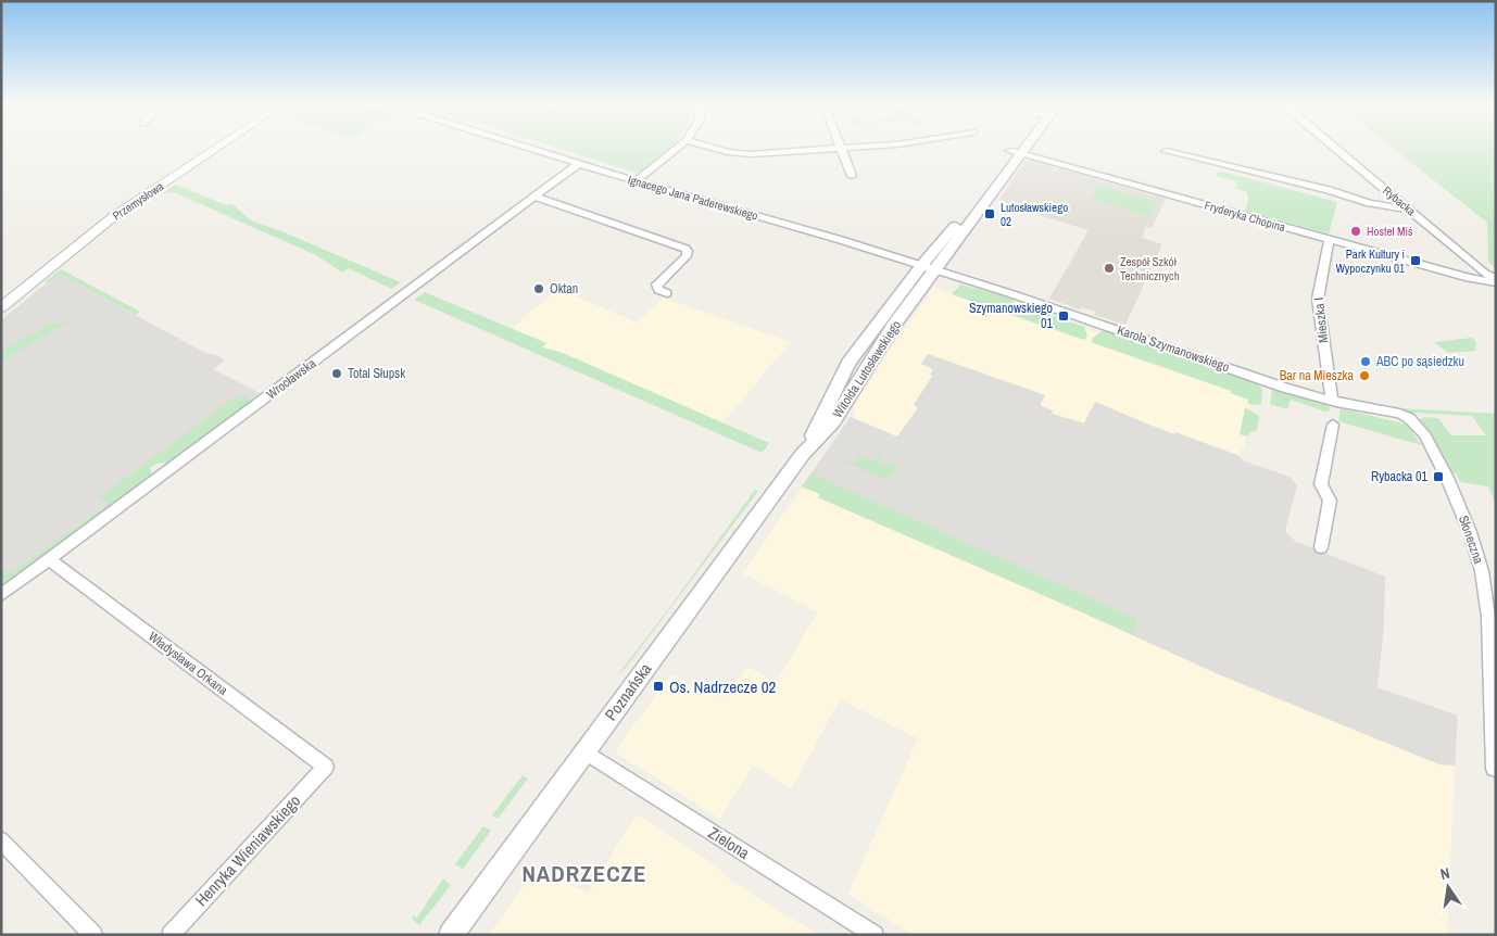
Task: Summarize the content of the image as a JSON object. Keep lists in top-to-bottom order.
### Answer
{
  "streets": {
    "main road": ["Witolda Lutosławskiego", "Poznańska"],
    "street": [
      "Ignacego Jana Paderewskiego",
      "Przemysłowa",
      "Rybacka",
      "Fryderyka Chopina",
      "Mieszka I",
      "Karola Szymanowskiego",
      "Wrocławska",
      "Słoneczna",
      "Władysława Orkana",
      "Zielona",
      "Henryka Wieniawskiego"
    ]
  },
  "crossings": [
    ["Ignacego Jana Paderewskiego", "Karola Szymanowskiego"],
    ["Ignacego Jana Paderewskiego", "Witolda Lutosławskiego"],
    ["Ignacego Jana Paderewskiego", "Wrocławska"],
    ["Rybacka", "Fryderyka Chopina"],
    ["Fryderyka Chopina", "Mieszka I"],
    ["Fryderyka Chopina", "Witolda Lutosławskiego"],
    ["Mieszka I", "Karola Szymanowskiego"],
    ["Karola Szymanowskiego", "Witolda Lutosławskiego"],
    ["Karola Szymanowskiego", "Słoneczna"],
    ["Witolda Lutosławskiego", "Poznańska"],
    ["Wrocławska", "Władysława Orkana"],
    ["Władysława Orkana", "Henryka Wieniawskiego"],
    ["Poznańska", "Zielona"]
  ],
  "districts": ["NADRZECZE"],
  "places": {
    "transit": [
      "Lutosławskiego 02",
      "Park Kultury i Wypoczynku 01",
      "Szymanowskiego 01",
      "Rybacka 01",
      "Os. Nadrzecze 02"
    ],
    "other": [
      "Hostel Miś",
      "Zespół Szkół Technicznych",
      "Oktan",
      "ABC po sąsiedzku",
      "Total Słupsk",
      "Bar na Mieszka"
    ]
  },
  "north": "top"
}
